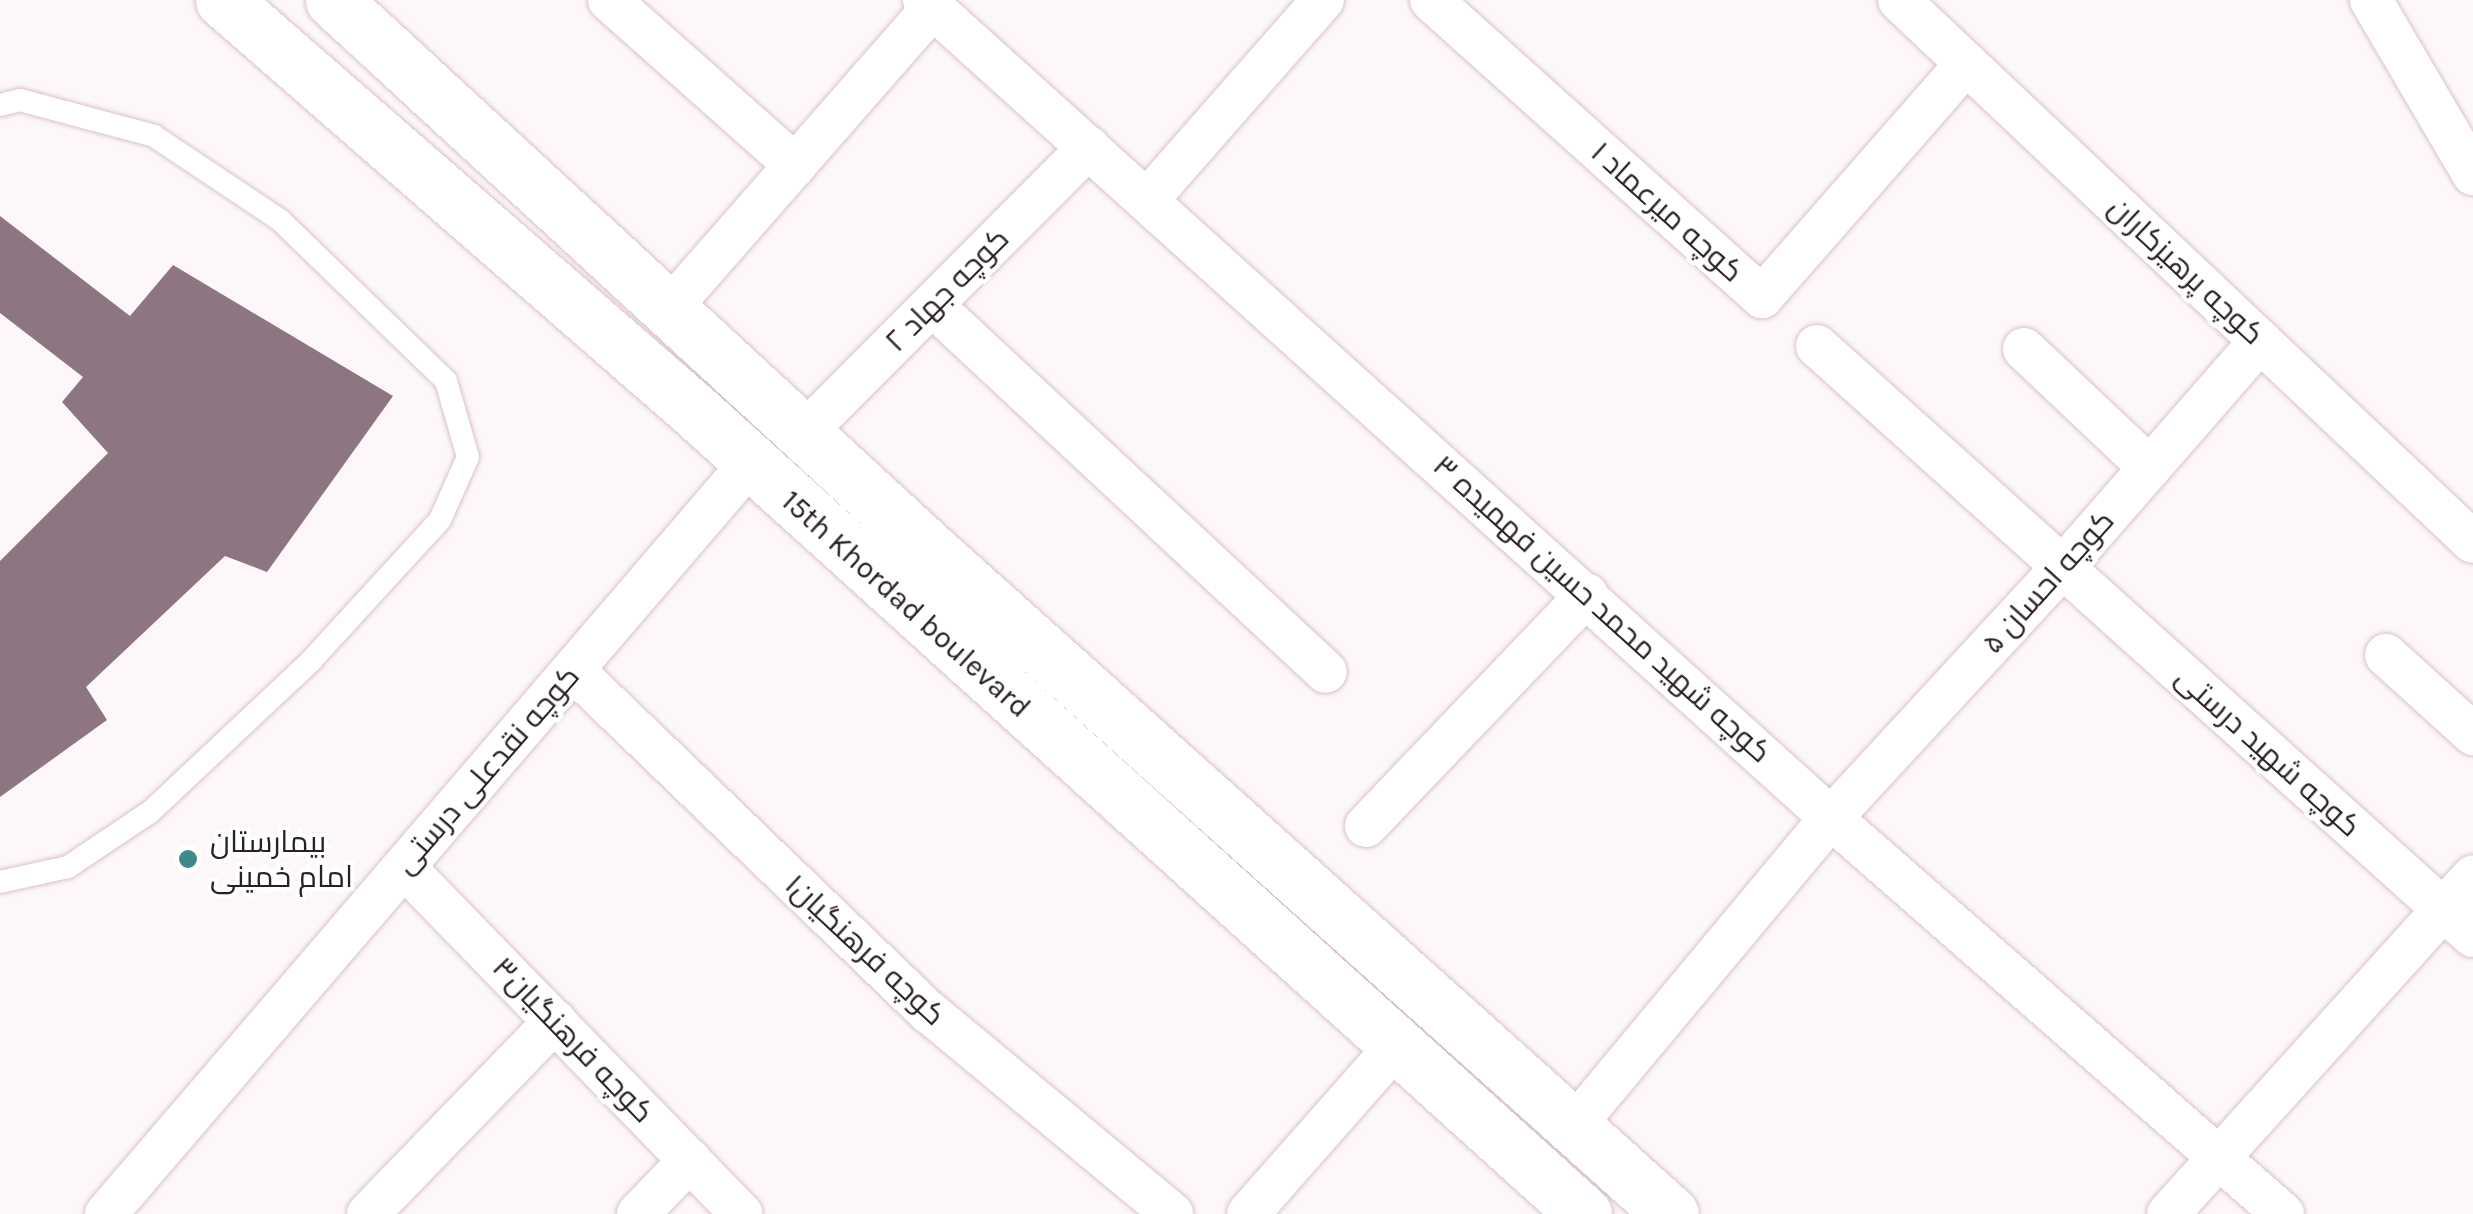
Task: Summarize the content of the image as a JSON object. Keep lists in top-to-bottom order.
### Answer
{
  "streets": {
    "main road": ["15th Khordad boulevard"],
    "street": [
      "کوچه میرعماد ۱",
      "کوچه پرهیزکاران",
      "کوچه جهاد ۲",
      "کوچه احسان ۵",
      "کوچه شهید محمد حسین فهمیده ۳",
      "کوچه شهید درستی",
      "کوچه نقدعلی درستی",
      "کوچه فرهنگیان۱",
      "کوچه فرهنگیان۳"
    ]
  },
  "crossings": [
    ["کوچه میرعماد ۱", "کوچه پرهیزکاران"],
    ["کوچه پرهیزکاران", "کوچه احسان ۵"],
    ["کوچه جهاد ۲", "15th Khordad boulevard"],
    ["کوچه جهاد ۲", "کوچه شهید محمد حسین فهمیده ۳"],
    ["کوچه احسان ۵", "15th Khordad boulevard"],
    ["کوچه احسان ۵", "کوچه شهید محمد حسین فهمیده ۳"],
    ["کوچه احسان ۵", "کوچه شهید درستی"],
    ["15th Khordad boulevard", "کوچه نقدعلی درستی"],
    ["کوچه نقدعلی درستی", "کوچه فرهنگیان۱"],
    ["کوچه نقدعلی درستی", "کوچه فرهنگیان۳"]
  ],
  "places": ["بیمارستان امام خمینی"]
}
